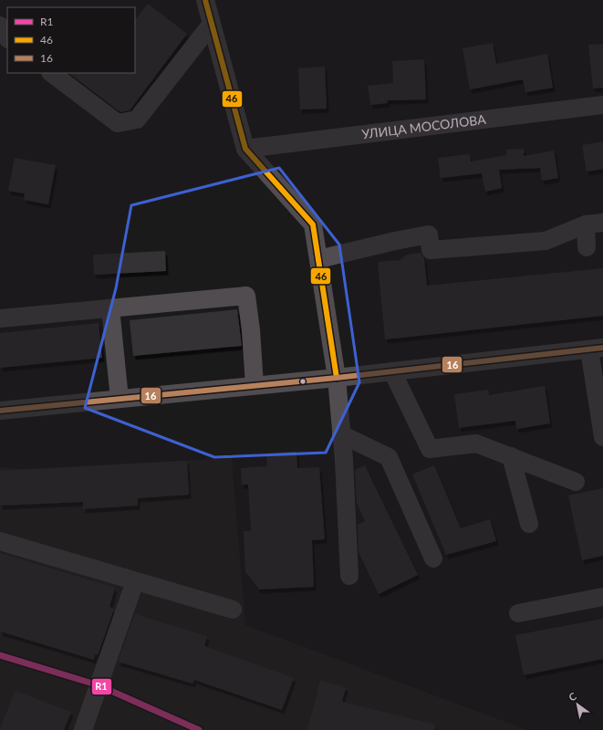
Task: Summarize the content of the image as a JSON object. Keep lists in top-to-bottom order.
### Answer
{
  "streets": {
    "street": ["УЛИЦА МОСОЛОВА"]
  },
  "lines": ["transit line 46", "transit line 16", "transit line R1"],
  "legend": ["R1", "46", "16"],
  "north": "top left"
}
